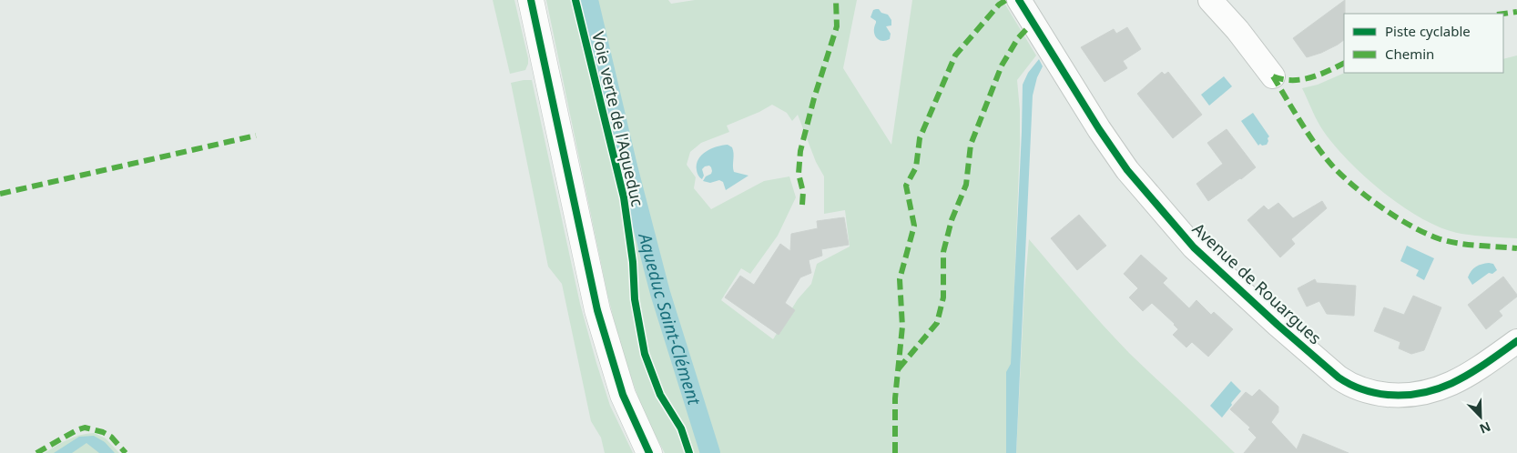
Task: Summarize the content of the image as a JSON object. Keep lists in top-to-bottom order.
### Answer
{
  "streets": {
    "street": ["Avenue de Rouargues"],
    "cycle path": ["Voie verte de l'Aqueduc"]
  },
  "water": ["Aqueduc Saint-Clément"],
  "legend": ["Piste cyclable", "Chemin"],
  "north": "bottom right"
}
